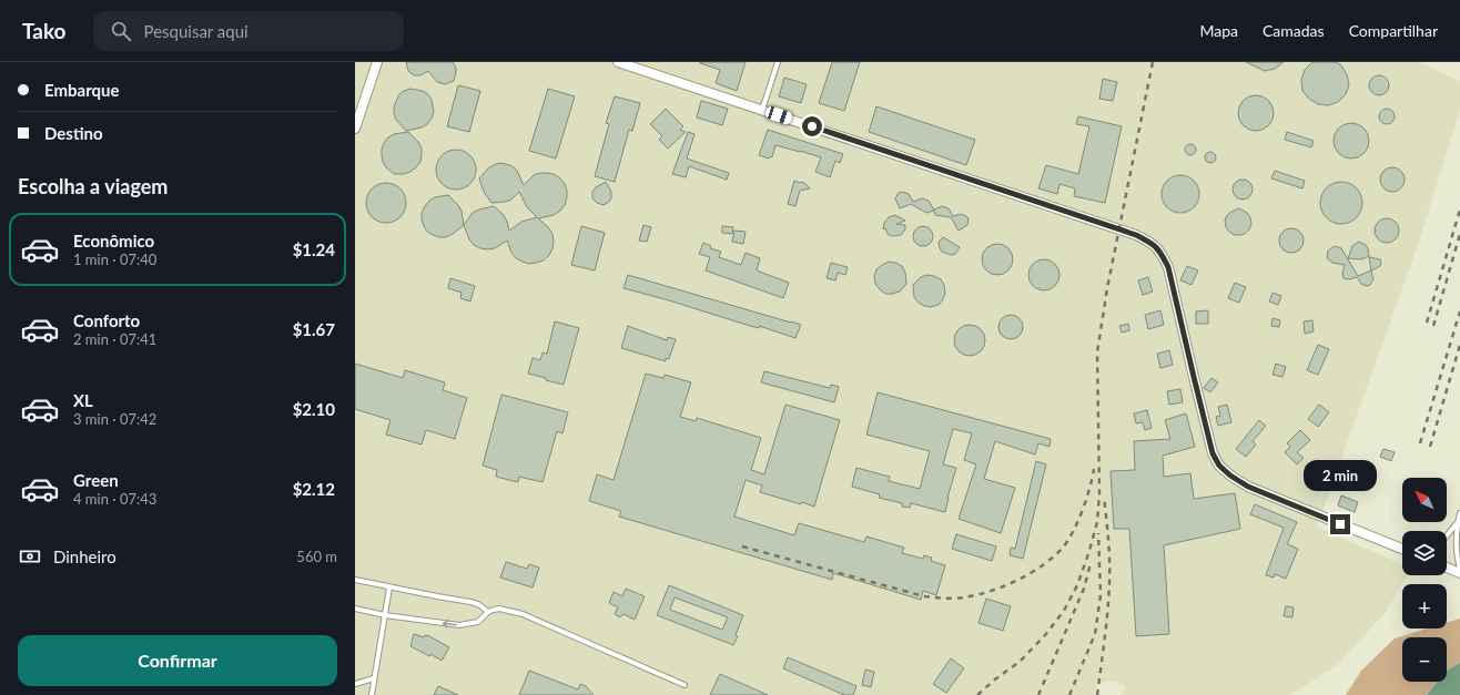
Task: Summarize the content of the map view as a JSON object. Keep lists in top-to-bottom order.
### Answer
{
  "north": "top left",
  "page": {
    "header": "Tako",
    "search": "Pesquisar aqui",
    "nav": ["Mapa", "Camadas", "Compartilhar"],
    "banner": ["Embarque", "Destino"],
    "heading": "Escolha a viagem",
    "list": [
      {
        "name": "Econômico",
        "note": "1 min · 07:40",
        "value": "$1.24"
      },
      {
        "name": "Conforto",
        "note": "2 min · 07:41",
        "value": "$1.67"
      },
      {
        "name": "XL",
        "note": "3 min · 07:42",
        "value": "$2.10"
      },
      {
        "name": "Green",
        "note": "4 min · 07:43",
        "value": "$2.12"
      }
    ],
    "bubble": "2 min",
    "map_buttons": ["+", "−"],
    "pay": ["Dinheiro", "560 m"],
    "buttons": "Confirmar"
  }
}
